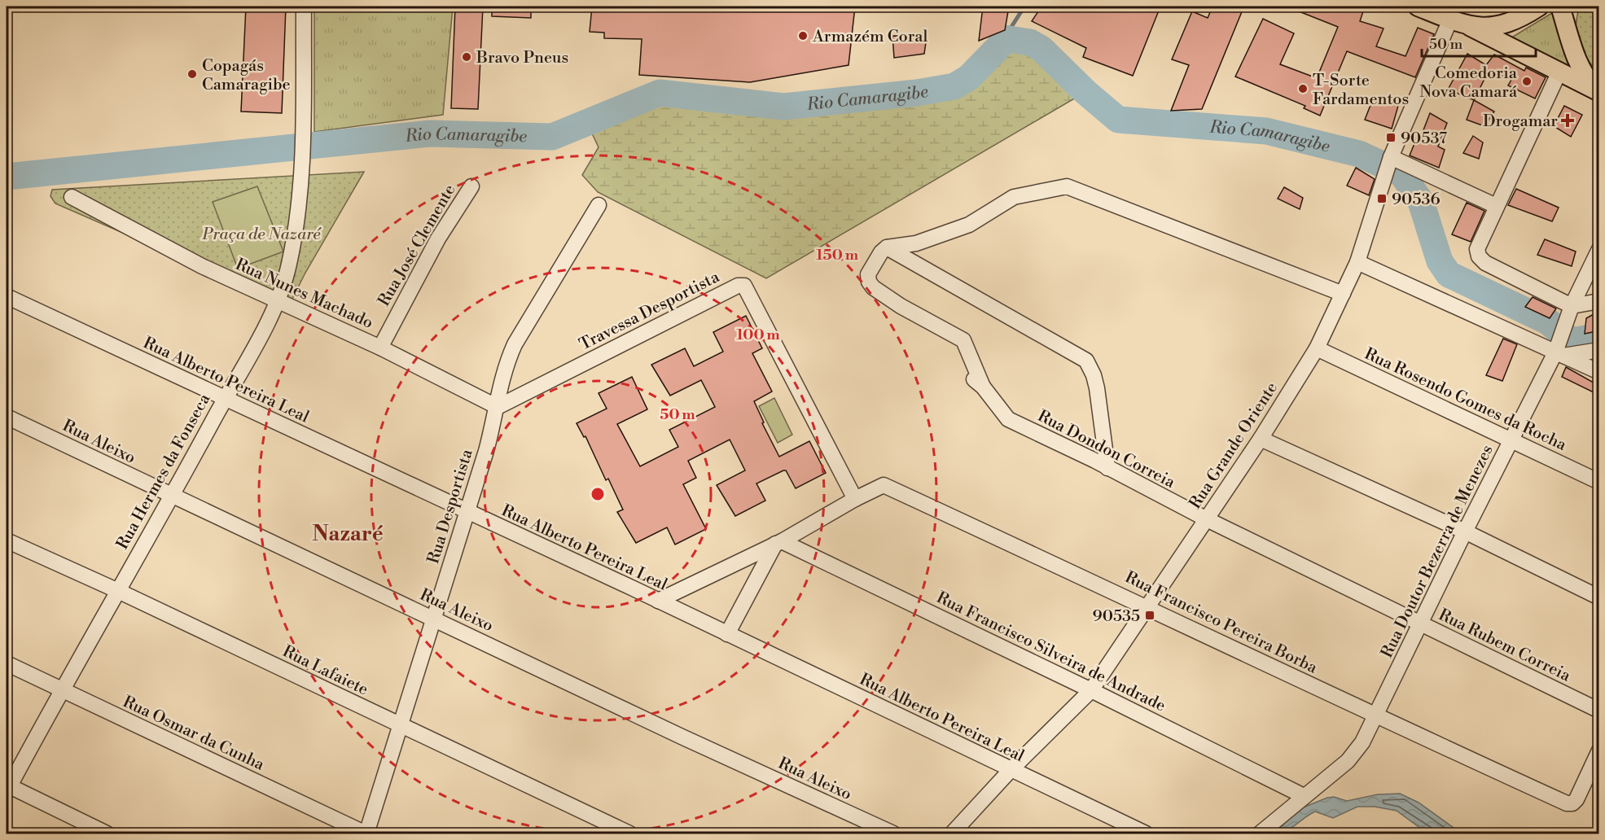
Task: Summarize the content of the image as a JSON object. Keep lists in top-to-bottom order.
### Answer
{
  "streets": {
    "street": [
      "Rua José Clemente",
      "Rua Nunes Machado",
      "Travessa Desportista",
      "Rua Alberto Pereira Leal",
      "Rua Rosendo Gomes da Rocha",
      "Rua Aleixo",
      "Rua Grande Oriente",
      "Rua Dondon Correia",
      "Rua Hermes da Fonseca",
      "Rua Desportista",
      "Rua Doutor Bezerra de Menezes",
      "Rua Francisco Pereira Borba",
      "Rua Rubem Correia",
      "Rua Francisco Silveira de Andrade",
      "Rua Lafaiete",
      "Rua Osmar da Cunha"
    ]
  },
  "crossings": [
    ["Rua José Clemente", "Rua Nunes Machado"],
    ["Rua Nunes Machado", "Travessa Desportista"],
    ["Rua Nunes Machado", "Rua Hermes da Fonseca"],
    ["Rua Nunes Machado", "Rua Desportista"],
    ["Travessa Desportista", "Rua Desportista"],
    ["Travessa Desportista", "Rua Francisco Pereira Borba"],
    ["Rua Alberto Pereira Leal", "Rua Grande Oriente"],
    ["Rua Alberto Pereira Leal", "Rua Hermes da Fonseca"],
    ["Rua Alberto Pereira Leal", "Rua Desportista"],
    ["Rua Rosendo Gomes da Rocha", "Rua Grande Oriente"],
    ["Rua Rosendo Gomes da Rocha", "Rua Doutor Bezerra de Menezes"],
    ["Rua Aleixo", "Rua Hermes da Fonseca"],
    ["Rua Aleixo", "Rua Desportista"],
    ["Rua Grande Oriente", "Rua Dondon Correia"],
    ["Rua Grande Oriente", "Rua Francisco Pereira Borba"],
    ["Rua Grande Oriente", "Rua Francisco Silveira de Andrade"],
    ["Rua Dondon Correia", "Rua Doutor Bezerra de Menezes"],
    ["Rua Dondon Correia", "Rua Rubem Correia"],
    ["Rua Hermes da Fonseca", "Rua Lafaiete"],
    ["Rua Hermes da Fonseca", "Rua Osmar da Cunha"],
    ["Rua Desportista", "Rua Lafaiete"],
    ["Rua Desportista", "Rua Osmar da Cunha"],
    ["Rua Doutor Bezerra de Menezes", "Rua Francisco Pereira Borba"],
    ["Rua Doutor Bezerra de Menezes", "Rua Rubem Correia"],
    ["Rua Doutor Bezerra de Menezes", "Rua Francisco Silveira de Andrade"]
  ],
  "districts": ["Nazaré"],
  "water": ["Rio Camaragibe"],
  "parks": ["Praça de Nazaré"],
  "places": {
    "other": [
      "Armazém Coral",
      "Bravo Pneus",
      "Copagás Camaragibe",
      "Comedoria Nova Camará",
      "T-Sorte Fardamentos"
    ],
    "health": ["Drogamar"],
    "transit": ["90537", "90536", "90535"]
  },
  "scale_bar": "50 m",
  "rings": ["150 m", "100 m", "50 m"]
}
